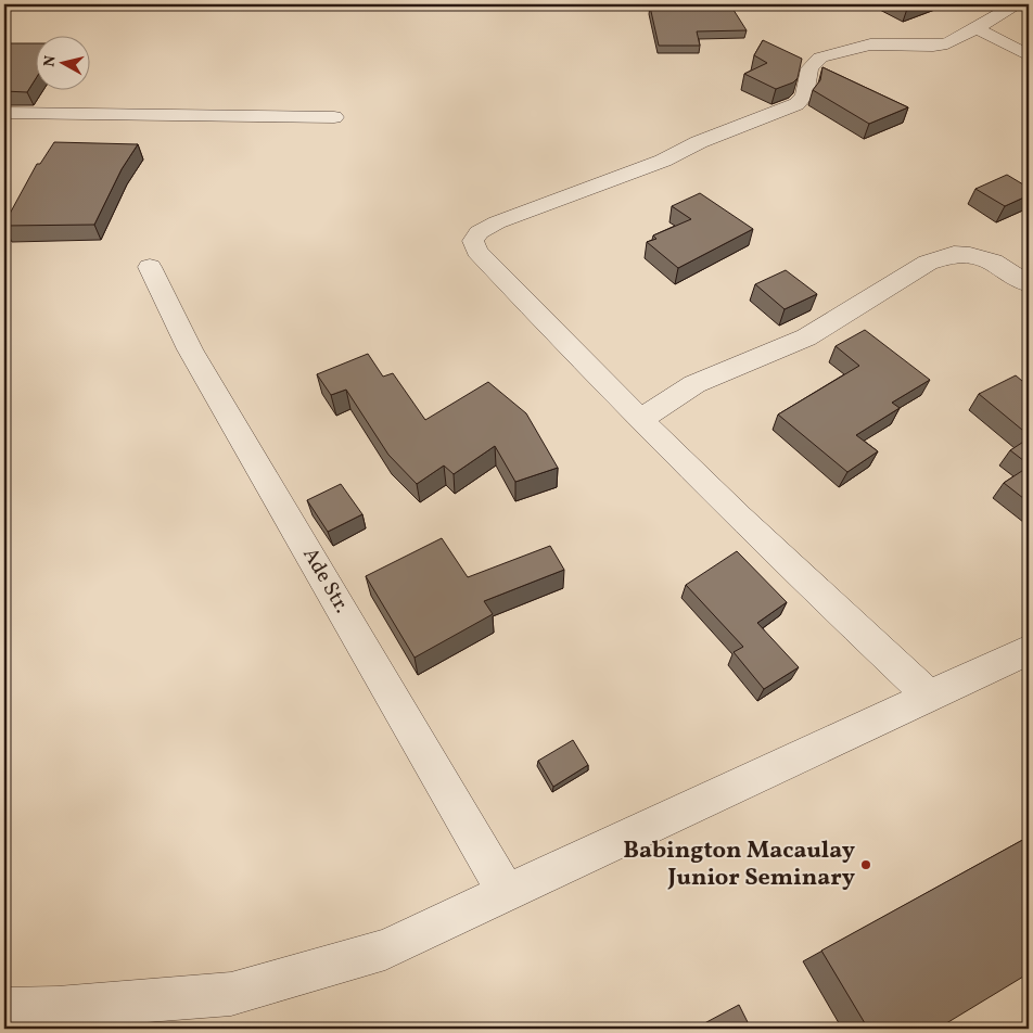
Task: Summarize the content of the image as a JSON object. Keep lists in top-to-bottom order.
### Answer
{
  "streets": {
    "street": ["Ade Str."]
  },
  "places": ["Babington Macaulay Junior Seminary"],
  "north": "left"
}
